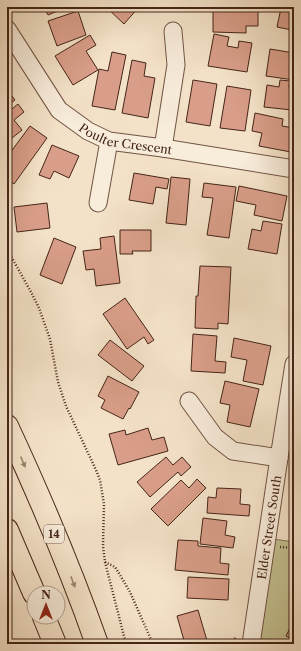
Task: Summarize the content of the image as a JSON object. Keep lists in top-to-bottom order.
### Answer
{
  "streets": {
    "highway": ["14"],
    "street": ["Poulter Crescent", "Elder Street South"]
  },
  "north": "top"
}
